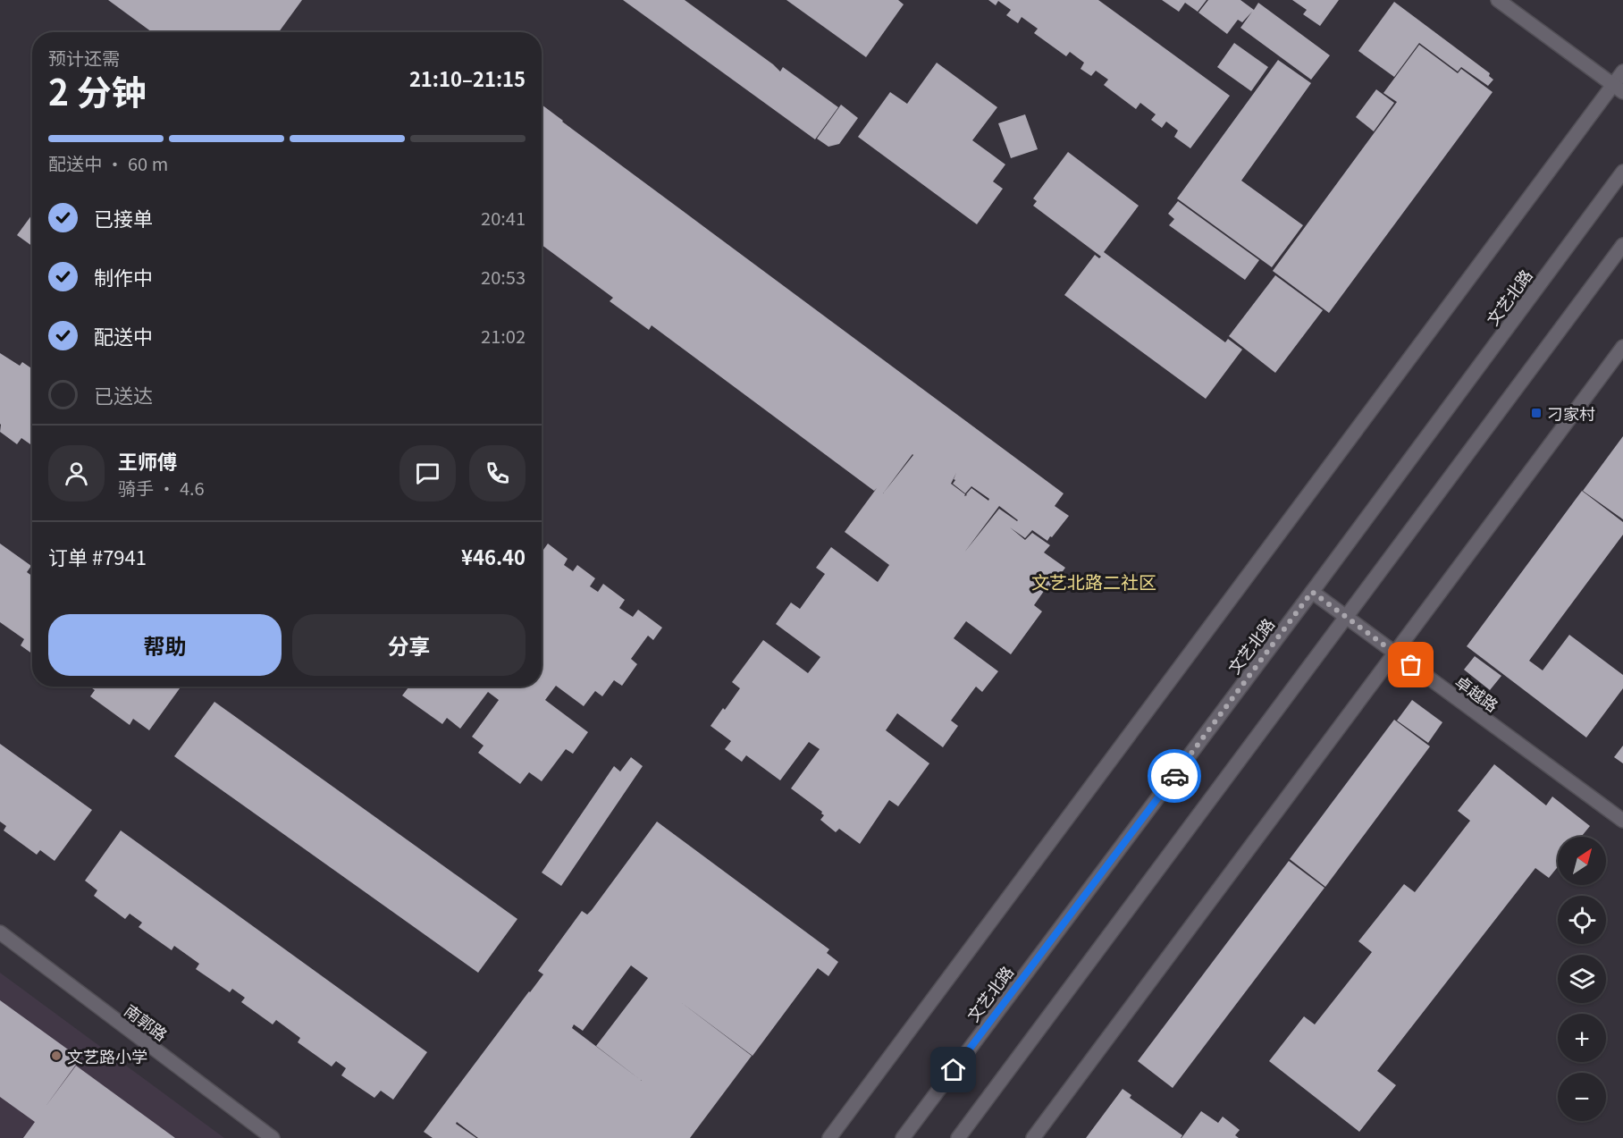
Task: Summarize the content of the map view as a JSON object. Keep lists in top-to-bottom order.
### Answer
{
  "streets": {
    "street": ["文艺北路", "卓越路", "南郭路"]
  },
  "crossings": [
    ["文艺北路", "卓越路"]
  ],
  "districts": ["文艺北路二社区"],
  "places": {
    "transit": ["刁家村"],
    "other": ["文艺路小学"]
  },
  "north": "top right",
  "page": {
    "heading": ["2 分钟", "预计还需", "21:10–21:15"],
    "panel": [
      "王师傅",
      "骑手 · 4.6",
      "订单 #7941",
      "¥46.40"
    ],
    "bar": "配送中 · 60 m",
    "list": [
      ["已接单", "20:41"],
      ["制作中", "20:53"],
      ["配送中", "21:02"],
      "已送达"
    ],
    "buttons": ["帮助", "分享"],
    "map_buttons": ["+", "−"]
  }
}
